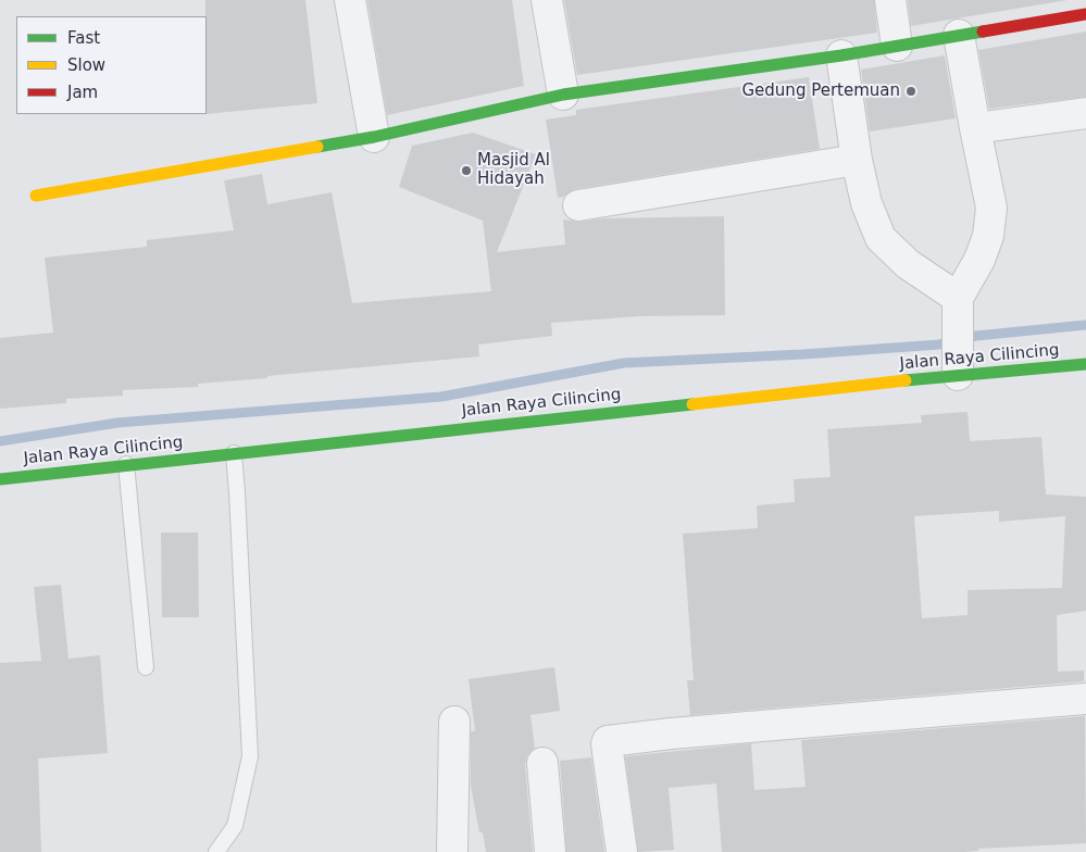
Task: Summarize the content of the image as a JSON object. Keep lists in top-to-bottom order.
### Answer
{
  "streets": {
    "street": ["Jalan Raya Cilincing"]
  },
  "places": ["Gedung Pertemuan", "Masjid Al Hidayah"],
  "legend": ["Fast", "Slow", "Jam"]
}
